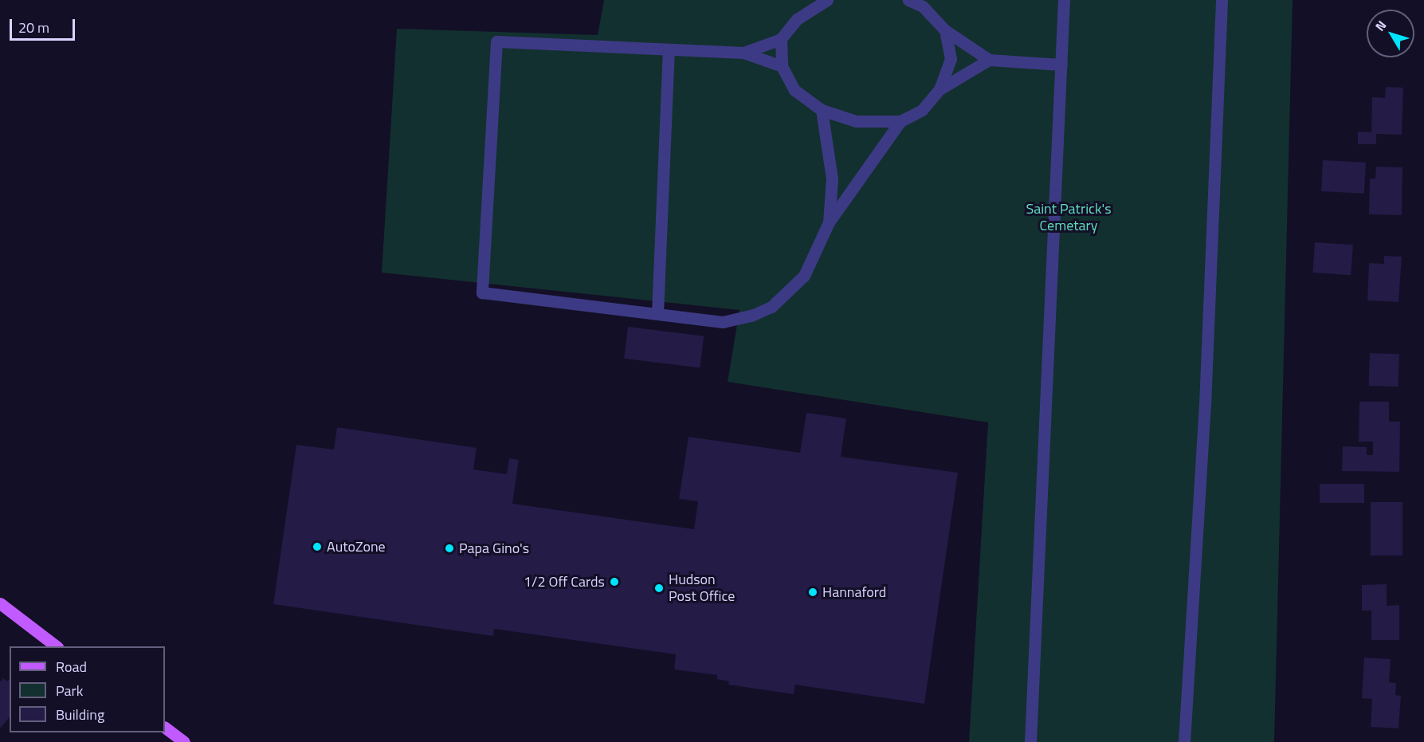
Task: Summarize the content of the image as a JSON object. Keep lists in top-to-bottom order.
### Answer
{
  "parks": ["Saint Patrick's Cemetary"],
  "places": [
    "AutoZone",
    "Papa Gino's",
    "1/2 Off Cards",
    "Hudson Post Office",
    "Hannaford"
  ],
  "legend": ["Road", "Park", "Building"],
  "scale_bar": "20 m",
  "north": "top left"
}
